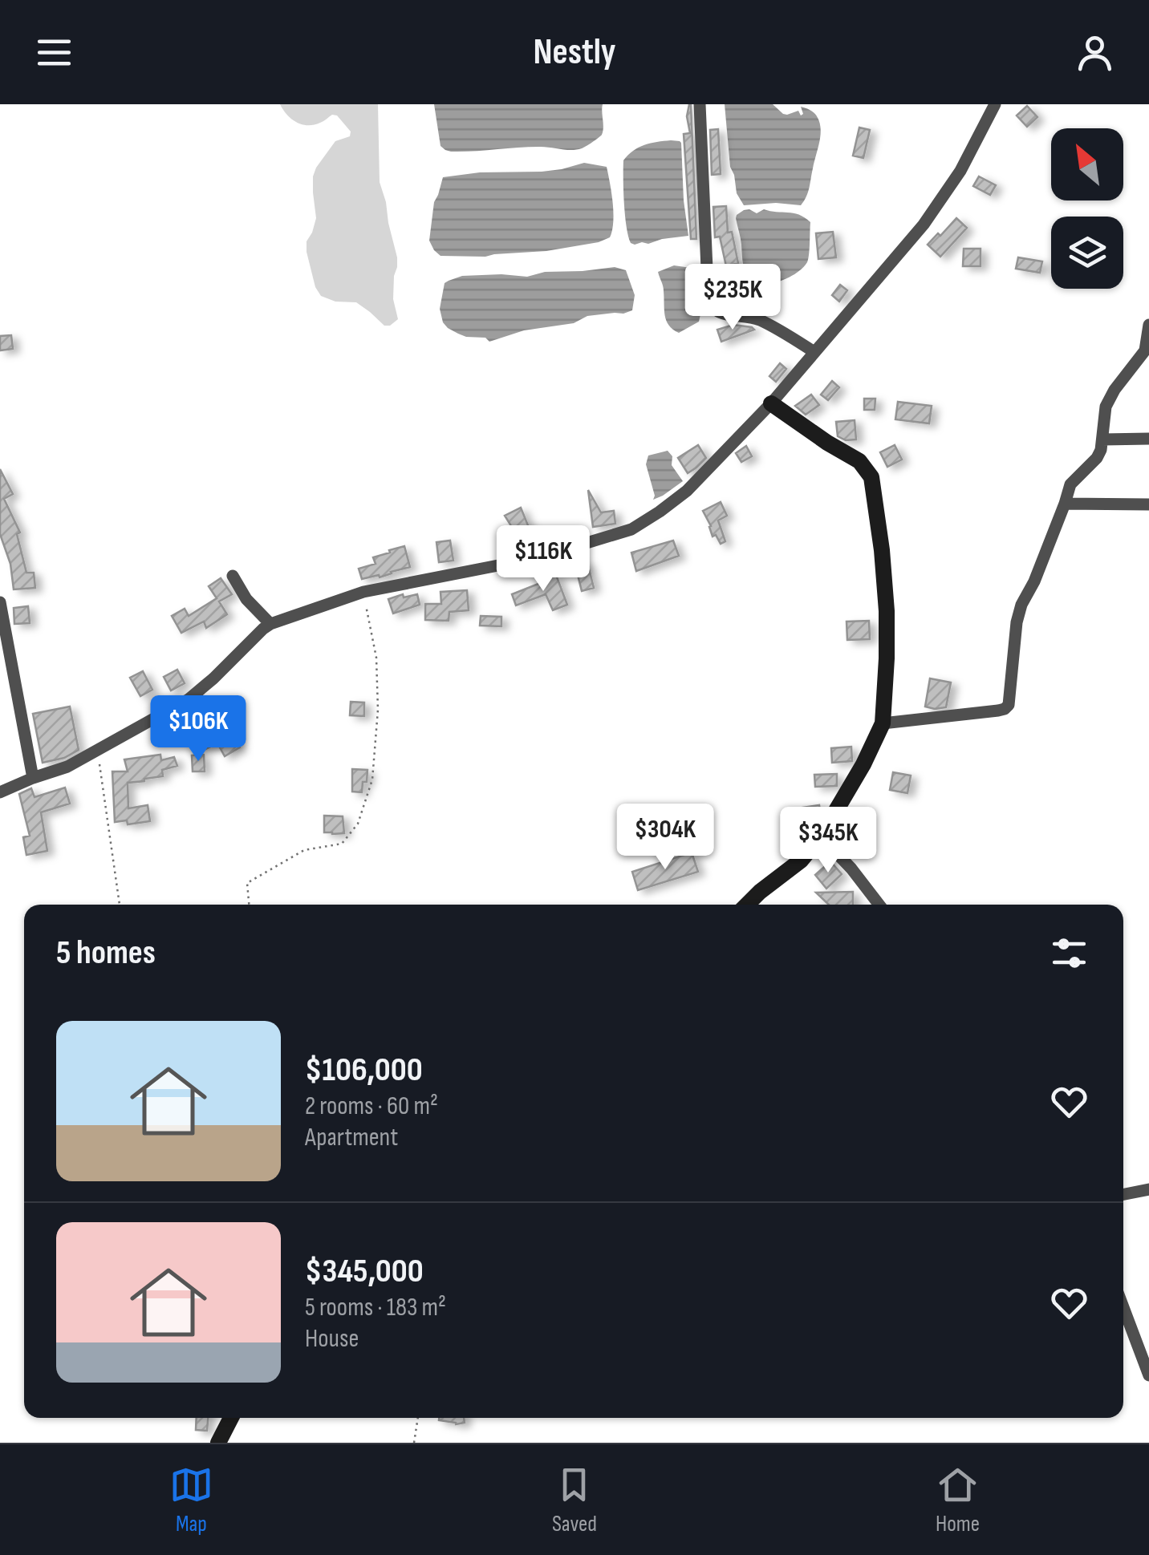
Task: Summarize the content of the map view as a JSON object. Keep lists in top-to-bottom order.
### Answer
{
  "north": "top left",
  "page": {
    "header": "Nestly",
    "price": [
      "$235K",
      "$116K",
      "$106K",
      "$304K",
      "$345K"
    ],
    "heading": "5 homes",
    "list": [
      {
        "name": "$106,000",
        "note": "2 rooms · 60 m² · Apartment"
      },
      {
        "name": "$345,000",
        "note": "5 rooms · 183 m² · House"
      }
    ],
    "tabs": ["Map", "Saved", "Home"]
  }
}
